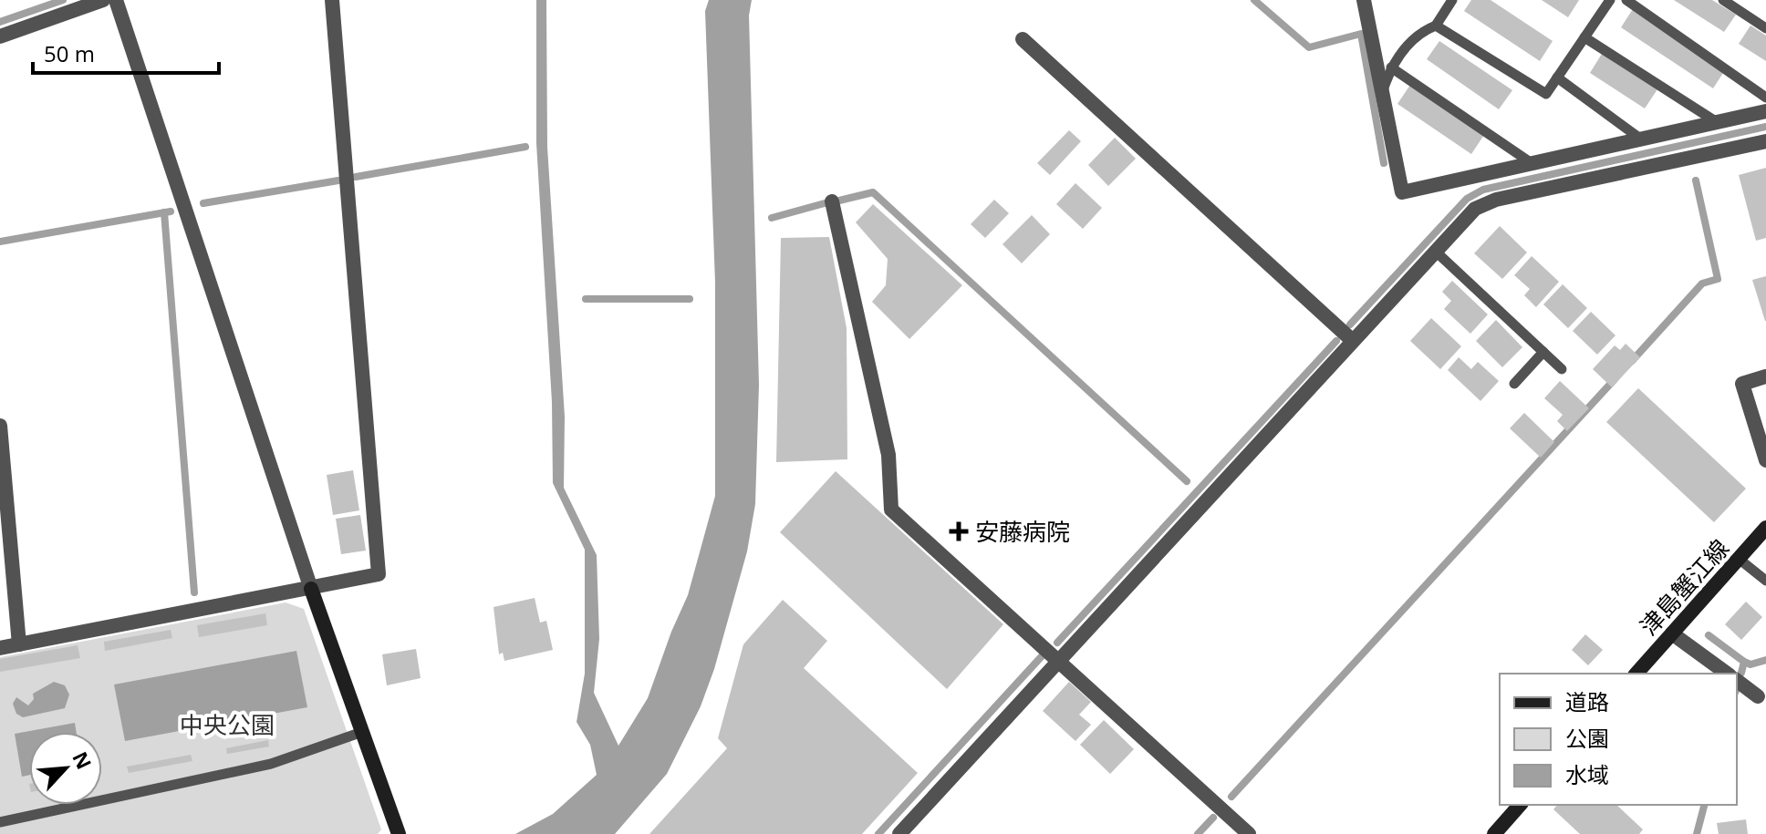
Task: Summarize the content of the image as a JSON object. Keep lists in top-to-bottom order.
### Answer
{
  "streets": {
    "street": ["津島蟹江線"]
  },
  "parks": ["中央公園"],
  "places": {
    "health": ["安藤病院"]
  },
  "legend": ["道路", "公園", "水域"],
  "scale_bar": "50 m",
  "north": "top right"
}
